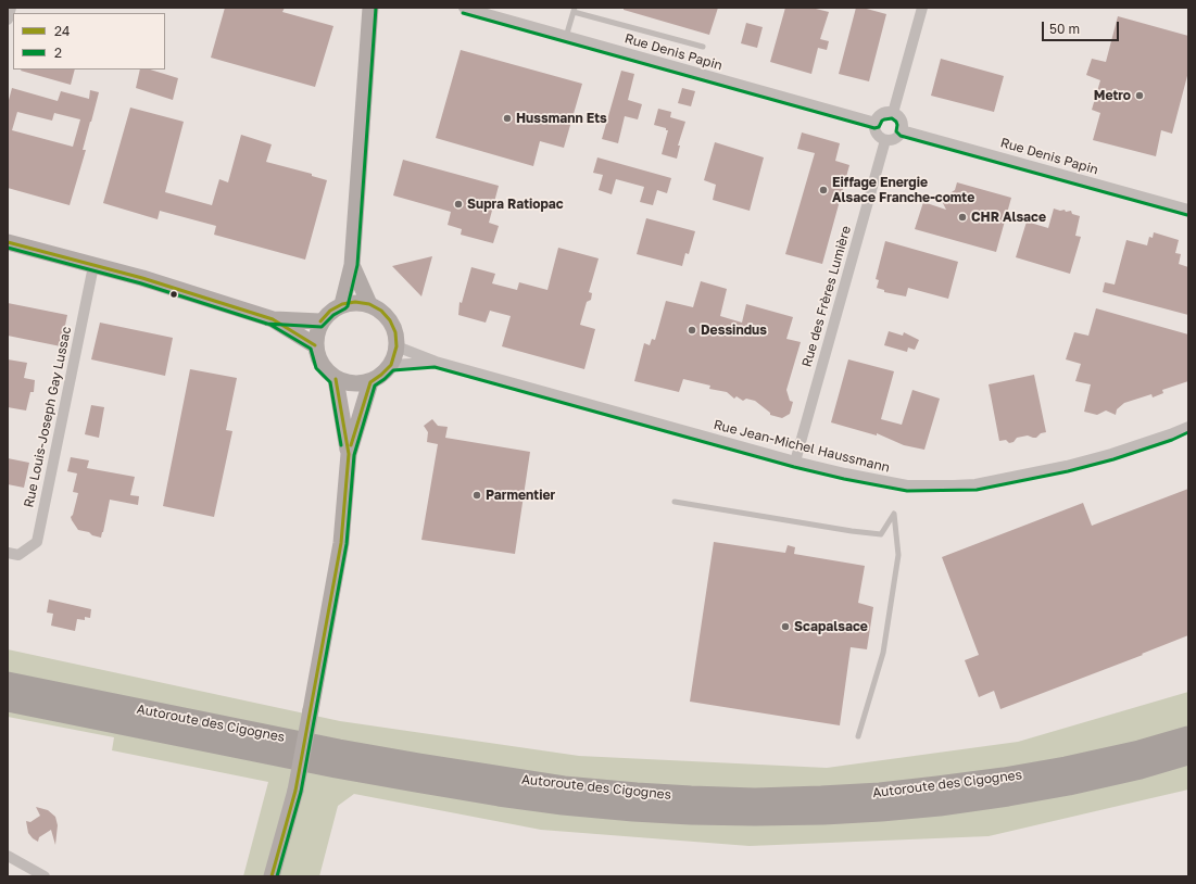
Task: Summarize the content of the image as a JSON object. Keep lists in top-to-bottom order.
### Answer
{
  "streets": {
    "highway": ["Autoroute des Cigognes"],
    "street": [
      "Rue Denis Papin",
      "Rue des Frères Lumière",
      "Rue Louis-Joseph Gay Lussac",
      "Rue Jean-Michel Haussmann"
    ]
  },
  "crossings": [
    ["Rue Denis Papin", "Rue des Frères Lumière"],
    ["Rue des Frères Lumière", "Rue Jean-Michel Haussmann"]
  ],
  "places": [
    "Metro",
    "Hussmann Ets",
    "Eiffage Energie Alsace Franche-comte",
    "Supra Ratiopac",
    "CHR Alsace",
    "Dessindus",
    "Parmentier",
    "Scapalsace"
  ],
  "lines": ["transit line 2", "transit line 24"],
  "legend": ["24", "2"],
  "scale_bar": "50 m"
}
